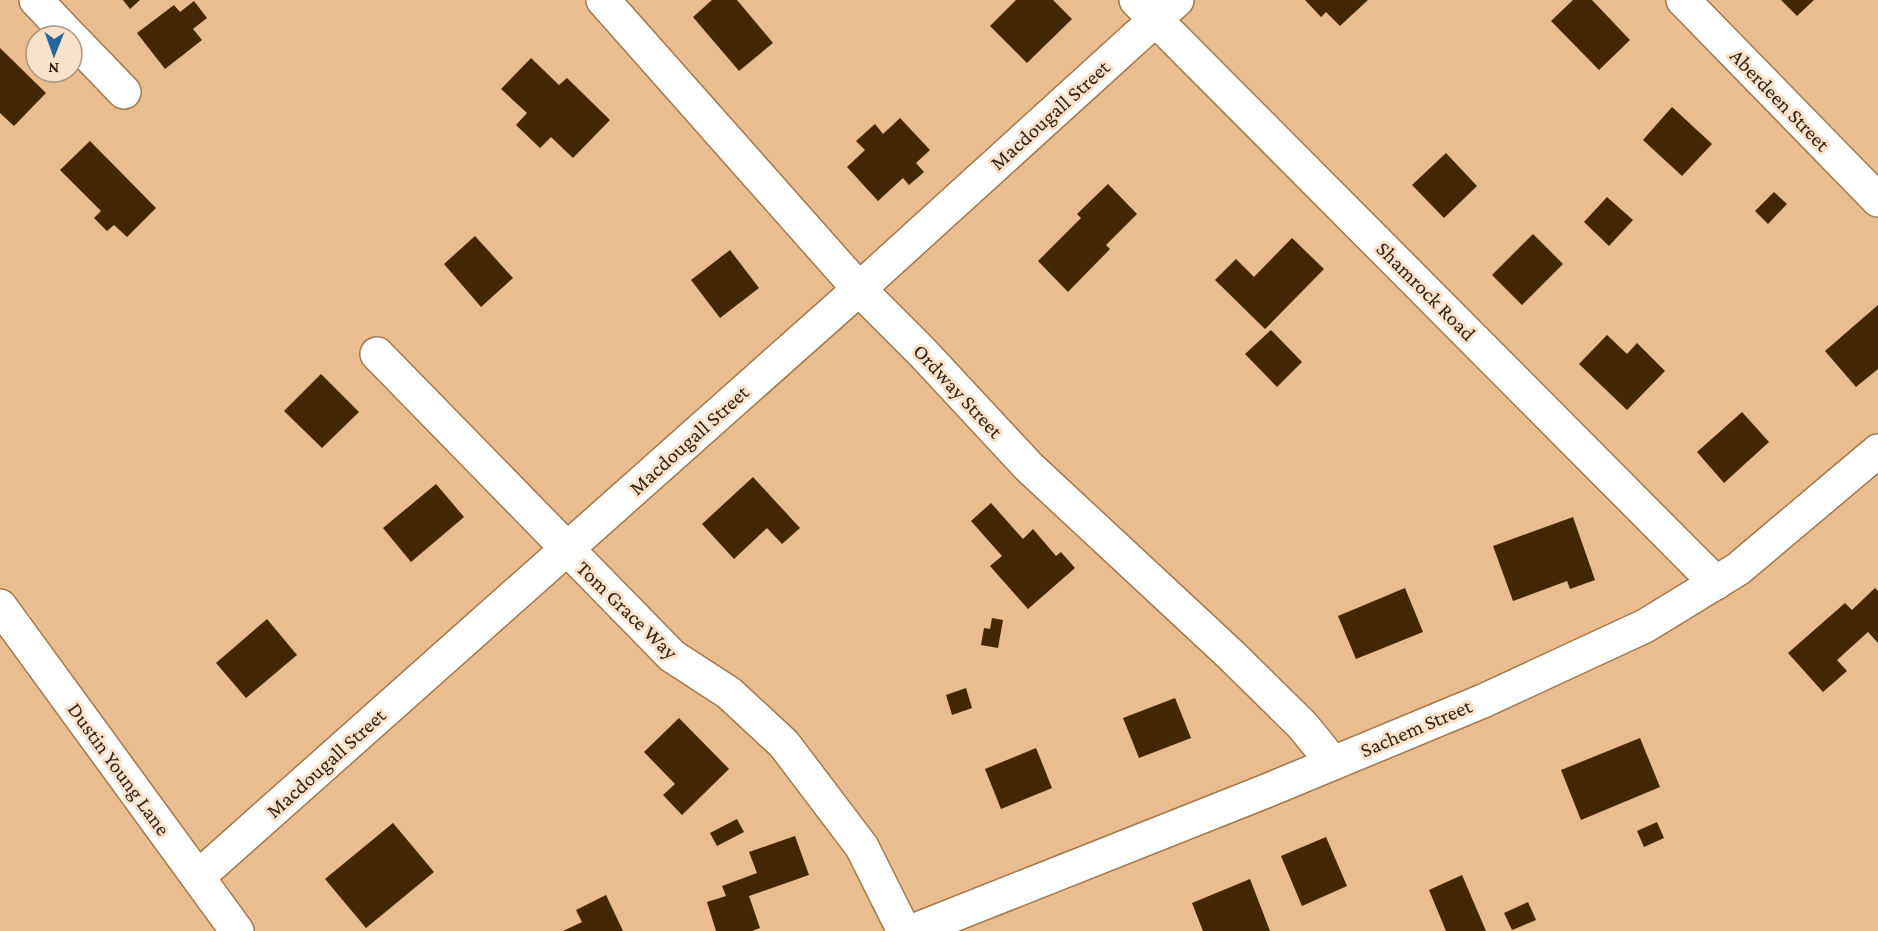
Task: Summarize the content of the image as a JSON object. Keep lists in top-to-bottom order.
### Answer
{
  "streets": {
    "street": [
      "Aberdeen Street",
      "Macdougall Street",
      "Shamrock Road",
      "Ordway Street",
      "Tom Grace Way",
      "Sachem Street",
      "Dustin Young Lane"
    ]
  },
  "crossings": [
    ["Macdougall Street", "Shamrock Road"],
    ["Macdougall Street", "Ordway Street"],
    ["Macdougall Street", "Tom Grace Way"],
    ["Macdougall Street", "Dustin Young Lane"],
    ["Shamrock Road", "Sachem Street"],
    ["Ordway Street", "Sachem Street"]
  ],
  "north": "bottom"
}
